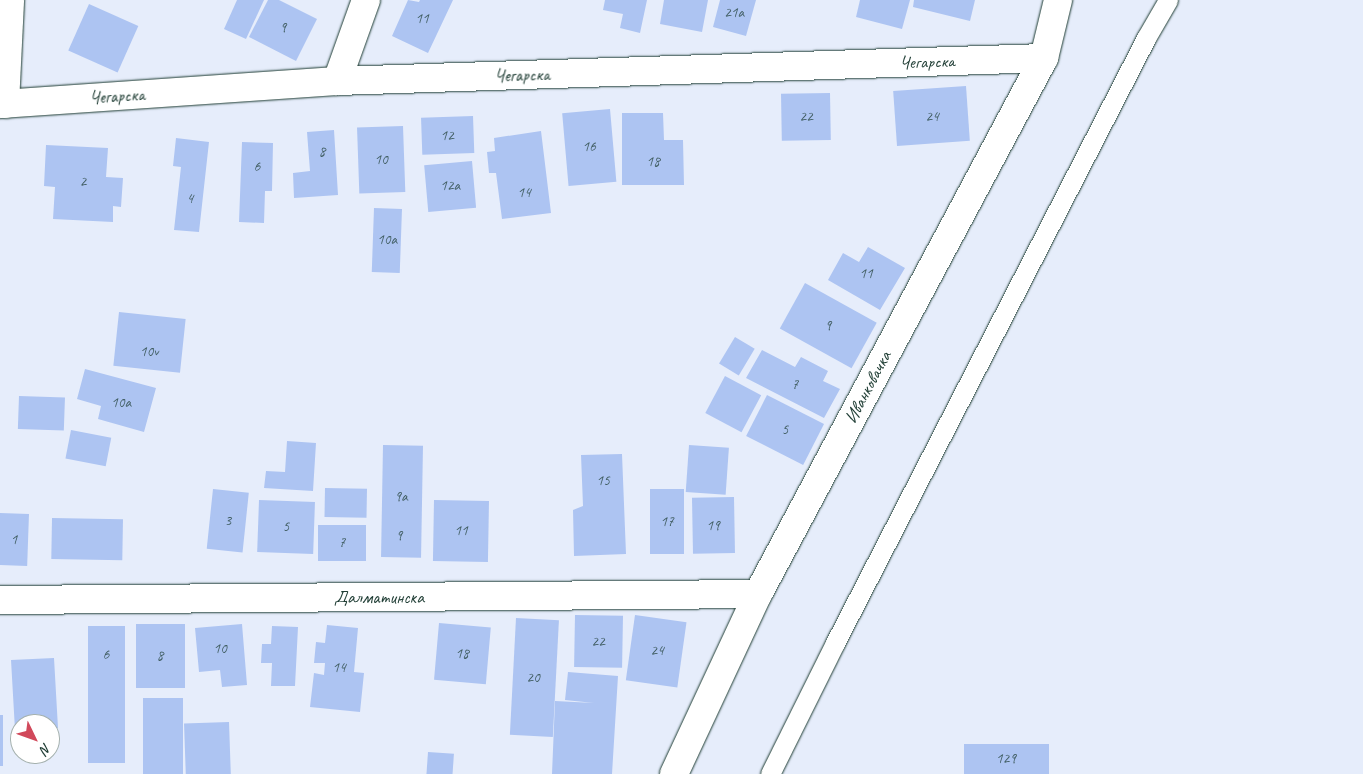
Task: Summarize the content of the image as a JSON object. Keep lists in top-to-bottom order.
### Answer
{
  "streets": {
    "street": ["Чегарска", "Иванковачка", "Далматинска"]
  },
  "crossings": [
    ["Чегарска", "Иванковачка"],
    ["Иванковачка", "Далматинска"]
  ],
  "house_numbers": [
    "21a",
    "11",
    "9",
    "22",
    "24",
    "12",
    "16",
    "8",
    "10",
    "18",
    "6",
    "2",
    "12a",
    "14",
    "4",
    "10a",
    "11",
    "9",
    "10v",
    "7",
    "10a",
    "5",
    "15",
    "9a",
    "3",
    "17",
    "19",
    "5",
    "11",
    "9",
    "1",
    "7",
    "22",
    "10",
    "24",
    "18",
    "6",
    "8",
    "14",
    "20",
    "129"
  ],
  "north": "bottom right"
}
